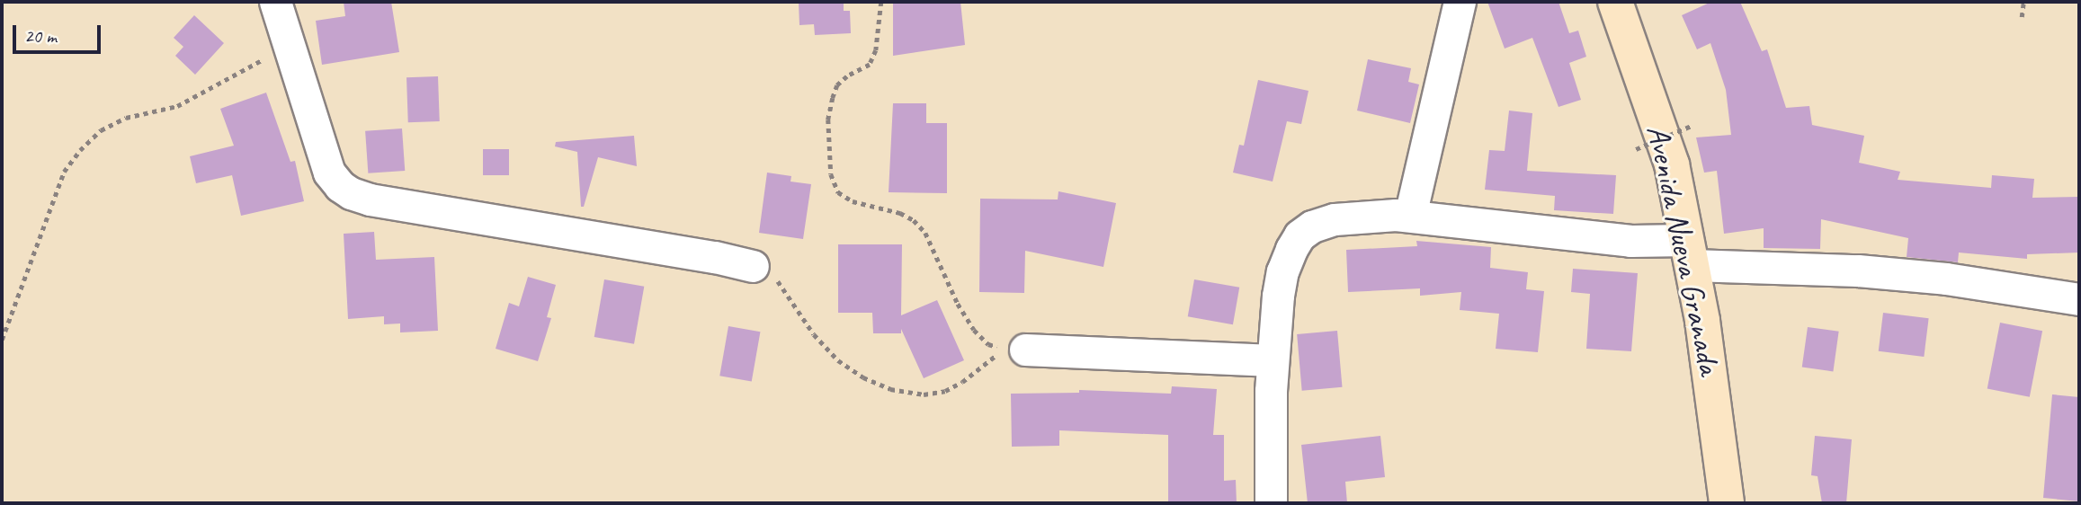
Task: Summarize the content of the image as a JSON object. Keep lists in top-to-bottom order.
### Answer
{
  "streets": {
    "street": ["Avenida Nueva Granada"]
  },
  "scale_bar": "20 m"
}
